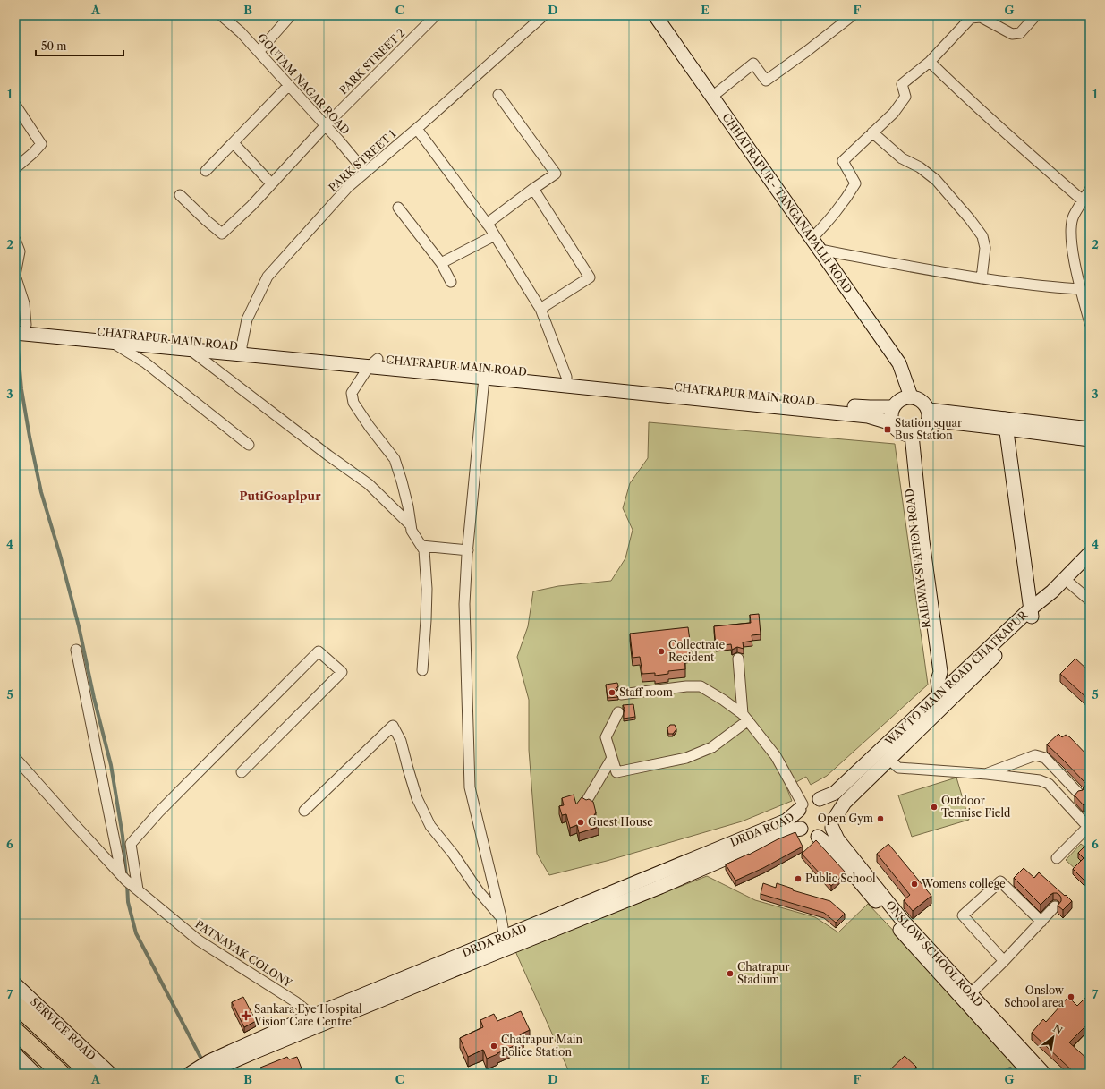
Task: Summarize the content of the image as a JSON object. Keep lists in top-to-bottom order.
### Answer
{
  "streets": {
    "main road": [
      "CHHATRAPUR - TANGANAPALLI ROAD",
      "CHATRAPUR MAIN ROAD",
      "RAILWAY STATION ROAD",
      "WAY TO MAIN ROAD CHATRAPUR",
      "DRDA ROAD",
      "ONSLOW SCHOOL ROAD",
      "SERVICE ROAD"
    ],
    "street": [
      "PARK STREET 2",
      "GOUTAM NAGAR ROAD",
      "PARK STREET 1",
      "PATNAYAK COLONY"
    ]
  },
  "crossings": [
    ["PARK STREET 2", "GOUTAM NAGAR ROAD"],
    ["GOUTAM NAGAR ROAD", "PARK STREET 1"],
    ["PARK STREET 1", "CHATRAPUR MAIN ROAD"],
    ["CHHATRAPUR - TANGANAPALLI ROAD", "CHATRAPUR MAIN ROAD"],
    ["CHHATRAPUR - TANGANAPALLI ROAD", "RAILWAY STATION ROAD"],
    ["CHATRAPUR MAIN ROAD", "RAILWAY STATION ROAD"],
    ["RAILWAY STATION ROAD", "WAY TO MAIN ROAD CHATRAPUR"],
    ["WAY TO MAIN ROAD CHATRAPUR", "DRDA ROAD"],
    ["WAY TO MAIN ROAD CHATRAPUR", "ONSLOW SCHOOL ROAD"],
    ["DRDA ROAD", "PATNAYAK COLONY"],
    ["DRDA ROAD", "ONSLOW SCHOOL ROAD"]
  ],
  "districts": ["PutiGoaplpur"],
  "places": {
    "transit": ["Station squar Bus Station"],
    "other": [
      "Collectrate Recident",
      "Staff room",
      "Outdoor Tennise Field",
      "Open Gym",
      "Guest House",
      "Public School",
      "Womens college",
      "Chatrapur Stadium",
      "Onslow School area",
      "Chatrapur Main Police Station"
    ],
    "health": ["Sankara Eye Hospital Vision Care Centre"]
  },
  "scale_bar": "50 m",
  "north": "top right",
  "grid": {
    "columns": [
      "A",
      "B",
      "C",
      "D",
      "E",
      "F",
      "G"
    ],
    "rows": [
      "1",
      "2",
      "3",
      "4",
      "5",
      "6",
      "7"
    ]
  }
}
